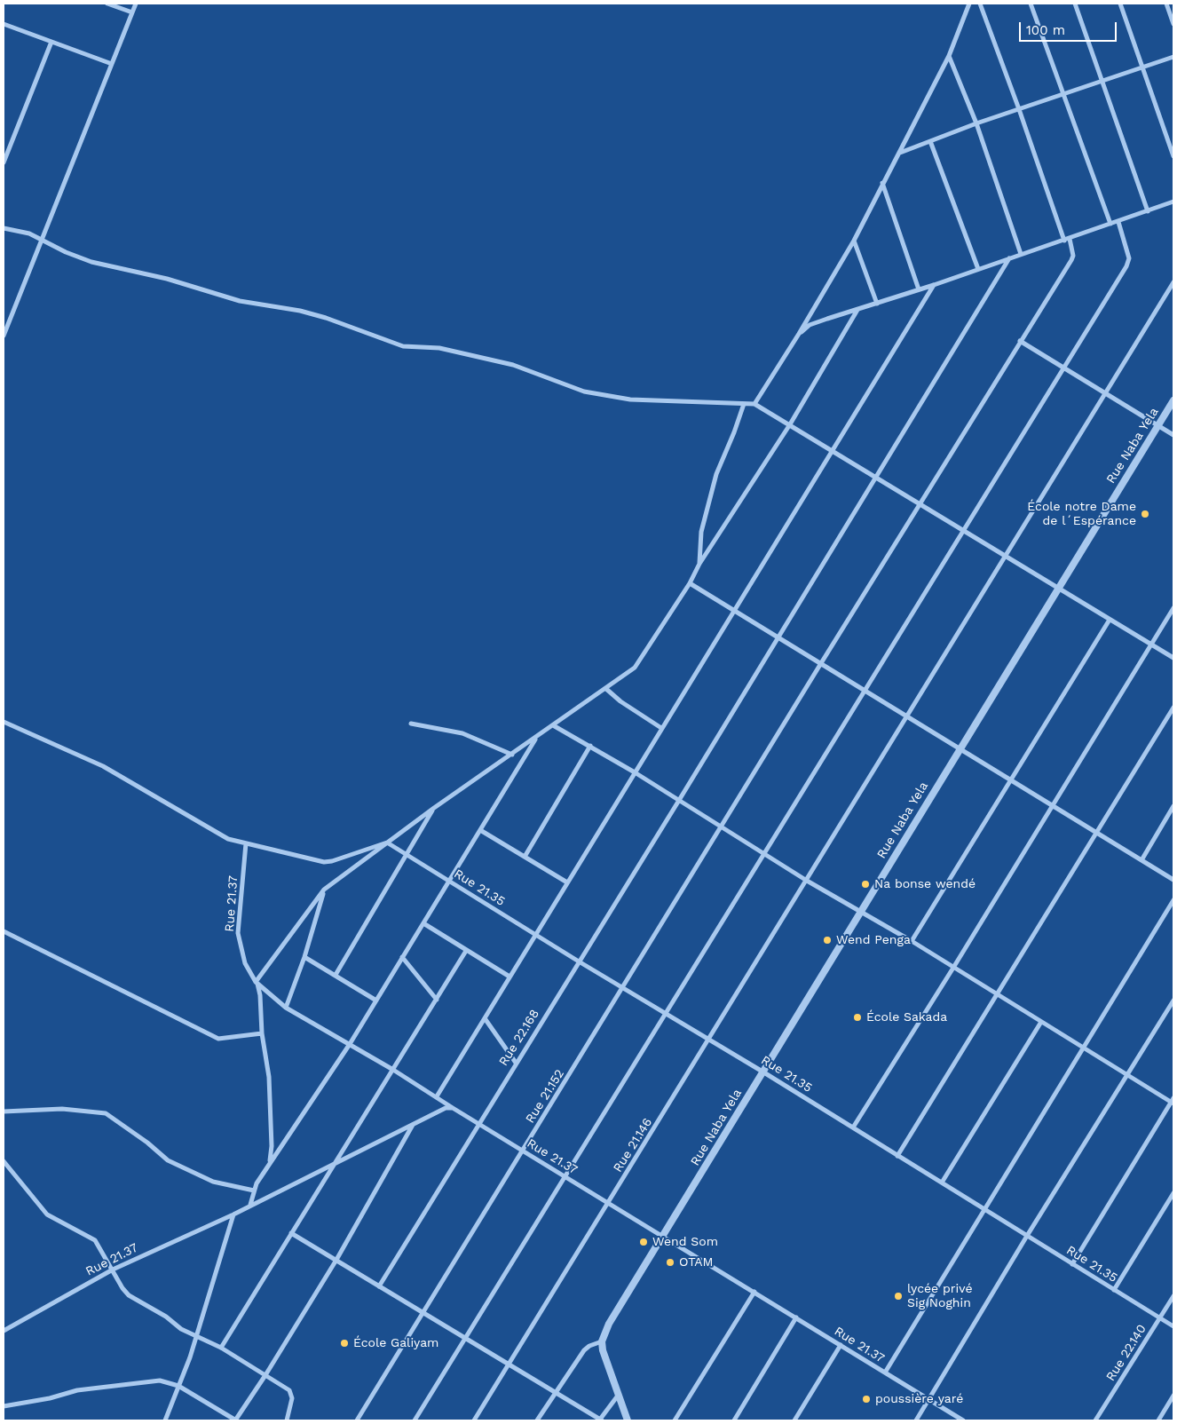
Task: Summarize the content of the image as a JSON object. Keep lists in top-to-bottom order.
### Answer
{
  "streets": {
    "street": [
      "Rue Naba Yela",
      "Rue 21.35",
      "Rue 21.37",
      "Rue 22.168",
      "Rue 21.152",
      "Rue 21.146",
      "Rue 22.140"
    ]
  },
  "crossings": [
    ["Rue Naba Yela", "Rue 21.35"],
    ["Rue Naba Yela", "Rue 21.37"],
    ["Rue 21.35", "Rue 22.168"],
    ["Rue 21.35", "Rue 21.152"],
    ["Rue 21.35", "Rue 21.146"],
    ["Rue 21.35", "Rue 22.140"],
    ["Rue 21.37", "Rue 22.168"],
    ["Rue 21.37", "Rue 21.152"],
    ["Rue 21.37", "Rue 21.146"]
  ],
  "places": [
    "École notre Dame de l´Espérance",
    "Na bonse wendé",
    "Wend Penga",
    "École Sakada",
    "Wend Som",
    "OTAM",
    "lycée privé Sig Noghin",
    "École Galiyam",
    "poussière yaré"
  ],
  "scale_bar": "100 m"
}
